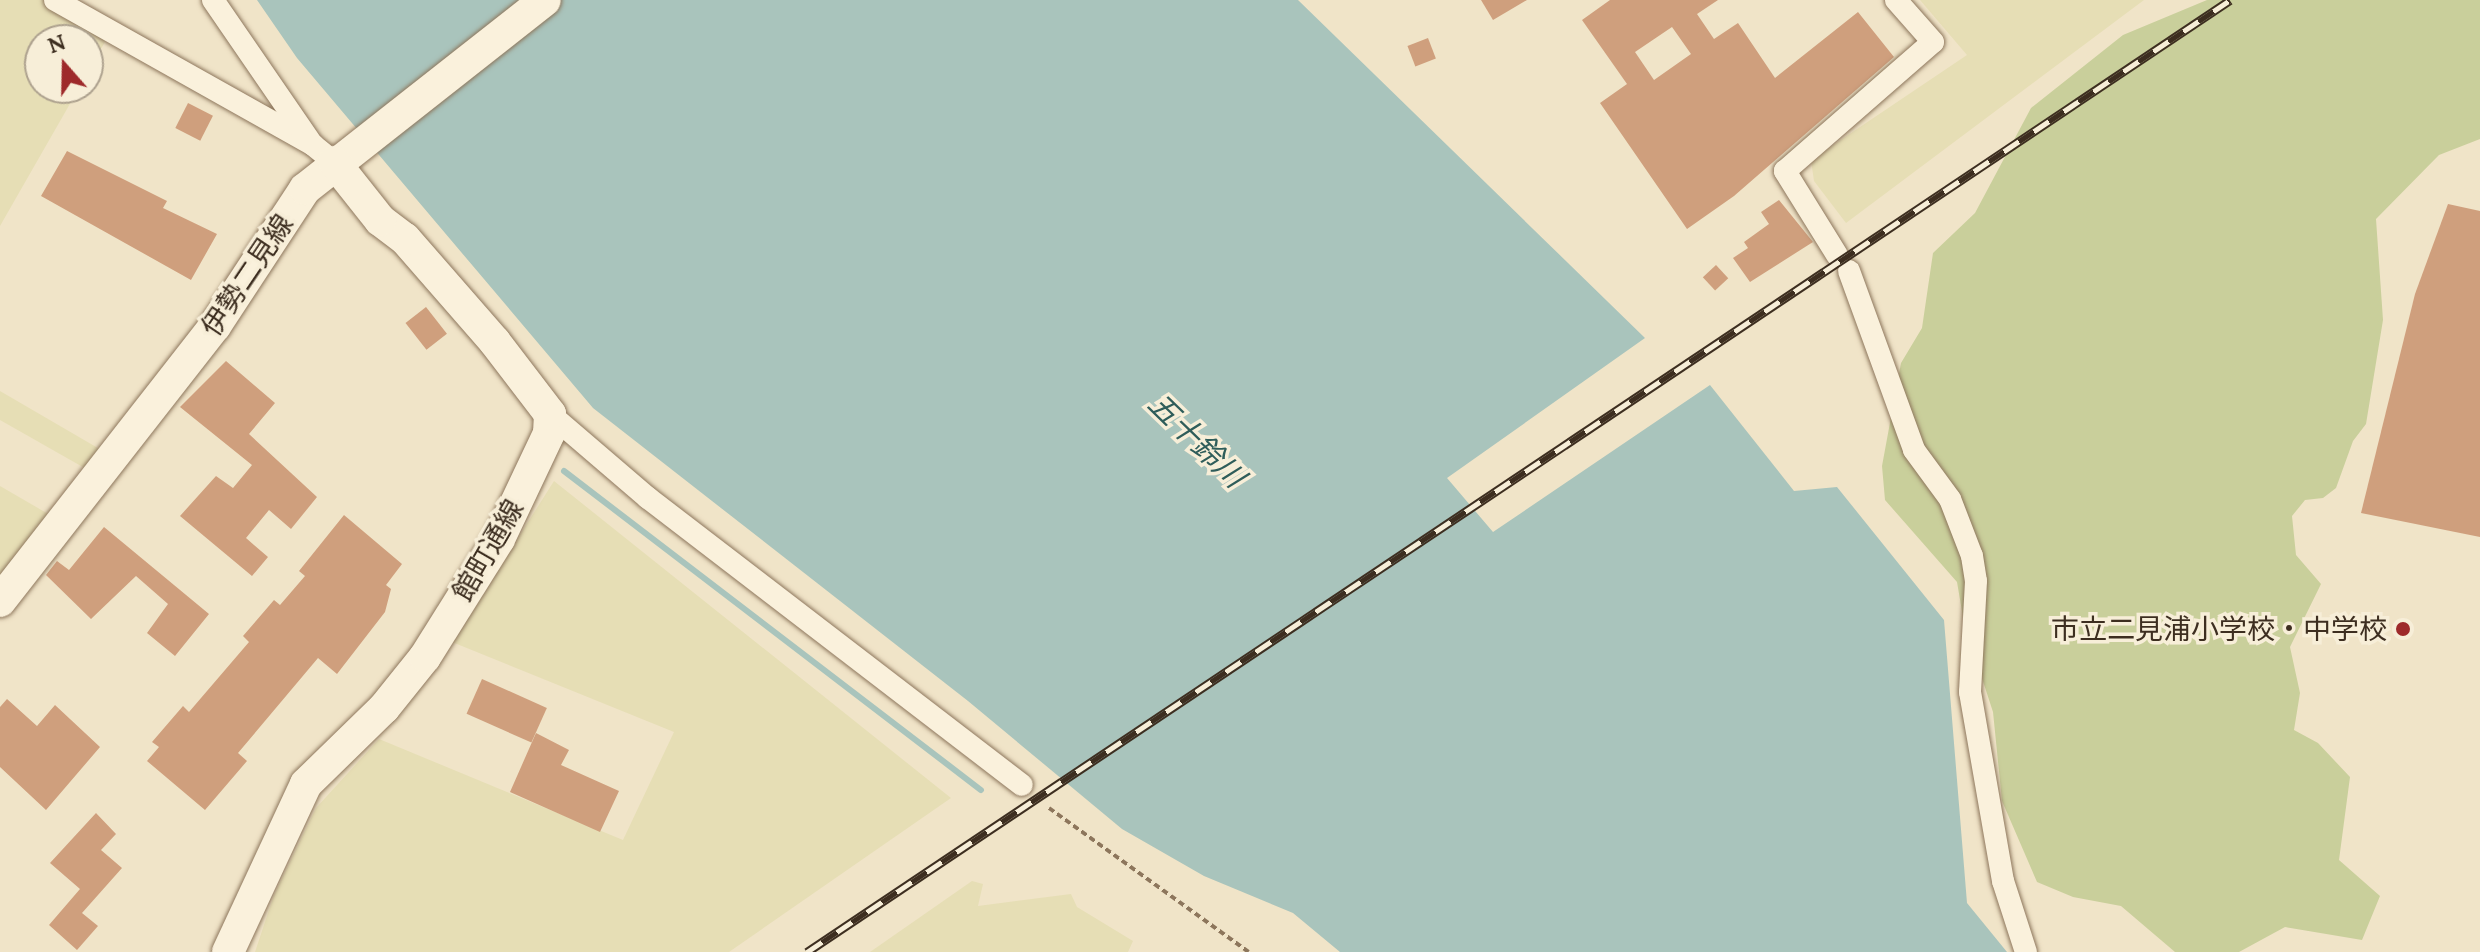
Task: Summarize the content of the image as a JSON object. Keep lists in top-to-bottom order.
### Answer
{
  "streets": {
    "main road": ["伊勢二見線", "館町通線"]
  },
  "water": ["五十鈴川"],
  "places": ["市立二見浦小学校・中学校"],
  "north": "top"
}
